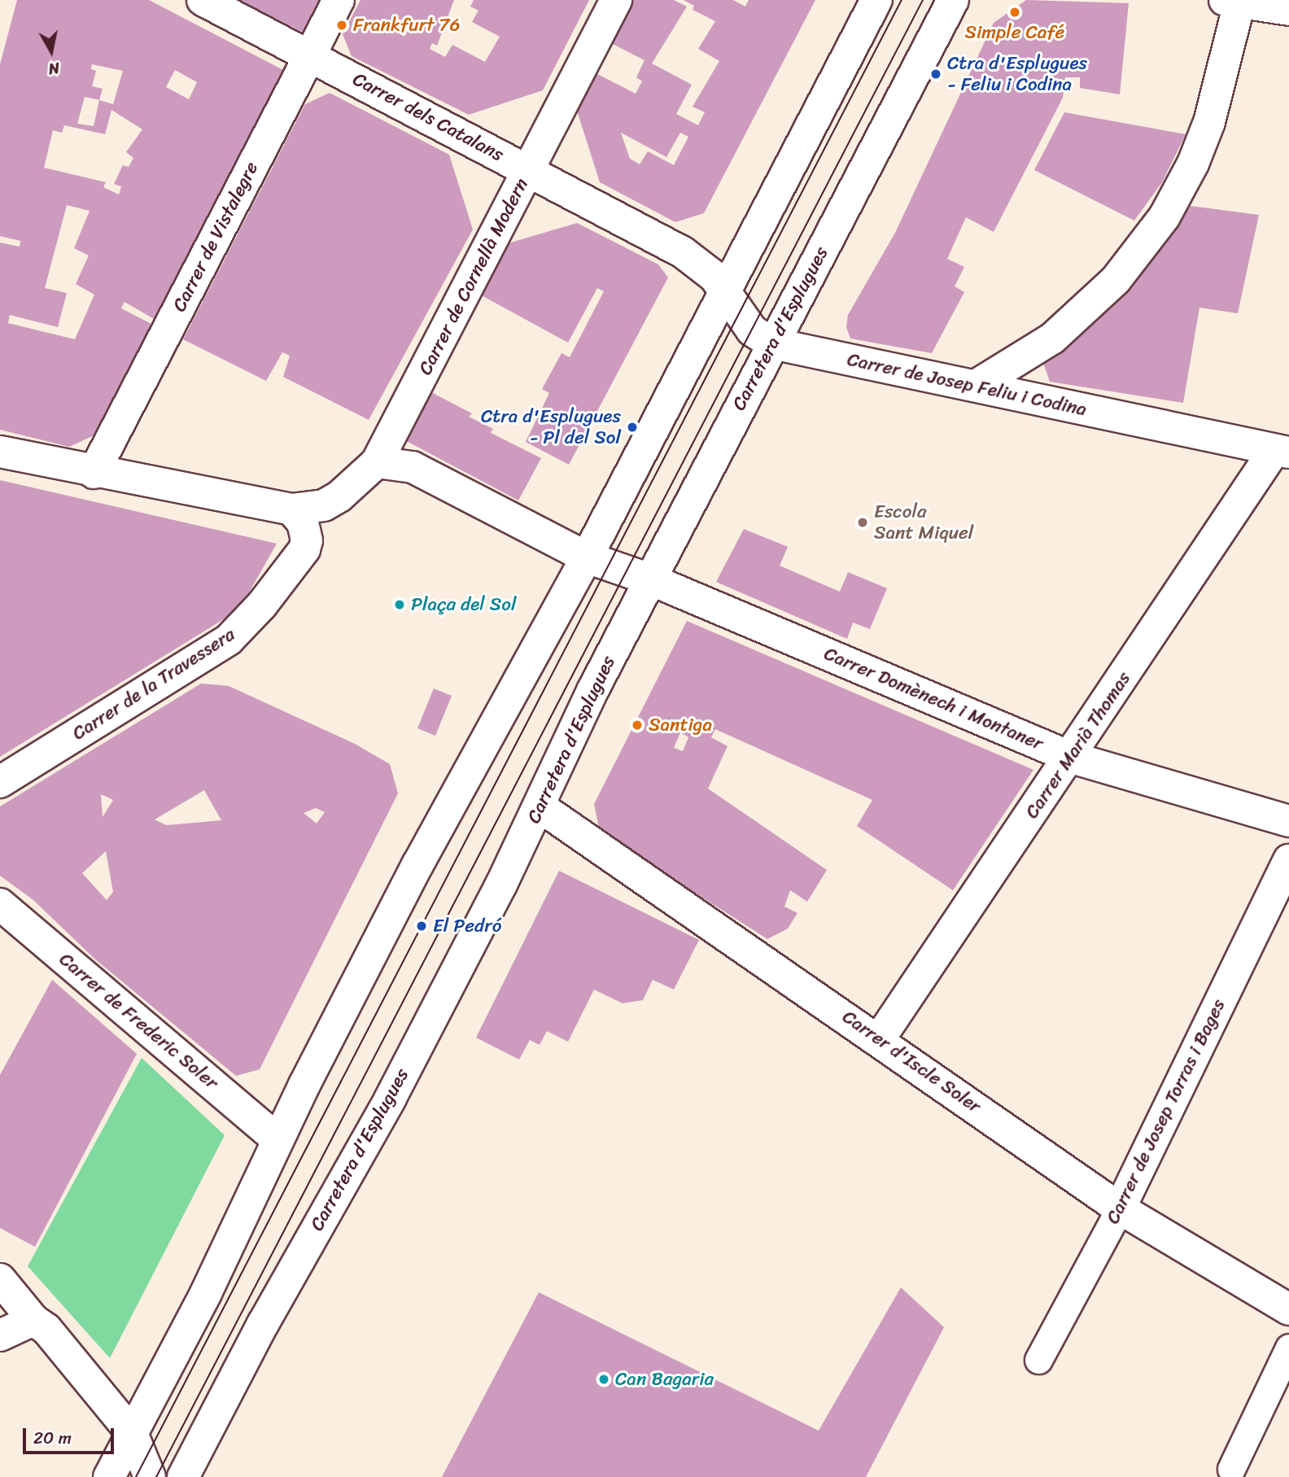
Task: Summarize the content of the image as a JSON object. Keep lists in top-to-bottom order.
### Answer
{
  "streets": {
    "street": [
      "Carrer dels Catalans",
      "Carrer de Vistalegre",
      "Carrer de Cornellà Modern",
      "Carretera d'Esplugues",
      "Carrer de Josep Feliu i Codina",
      "Carrer de la Travessera",
      "Carrer Domènech i Montaner",
      "Carrer Marià Thomas",
      "Carrer de Frederic Soler",
      "Carrer d'Iscle Soler",
      "Carrer de Josep Torras i Bages"
    ]
  },
  "crossings": [
    ["Carrer dels Catalans", "Carrer de Vistalegre"],
    ["Carrer dels Catalans", "Carrer de Cornellà Modern"],
    ["Carrer dels Catalans", "Carrer de Josep Feliu i Codina"],
    ["Carrer de Vistalegre", "Carrer de Cornellà Modern"],
    ["Carrer de Cornellà Modern", "Carrer de la Travessera"],
    ["Carretera d'Esplugues", "Carrer de Josep Feliu i Codina"],
    ["Carretera d'Esplugues", "Carrer Domènech i Montaner"],
    ["Carretera d'Esplugues", "Carrer d'Iscle Soler"],
    ["Carrer de Josep Feliu i Codina", "Carrer Marià Thomas"],
    ["Carrer Domènech i Montaner", "Carrer Marià Thomas"],
    ["Carrer Marià Thomas", "Carrer d'Iscle Soler"],
    ["Carrer d'Iscle Soler", "Carrer de Josep Torras i Bages"]
  ],
  "places": [
    "Simple Café",
    "Frankfurt 76",
    "Ctra d'Esplugues - Feliu i Codina",
    "Ctra d'Esplugues - Pl del Sol",
    "Escola Sant Miquel",
    "Plaça del Sol",
    "Santiga",
    "El Pedró",
    "Can Bagaria"
  ],
  "scale_bar": "20 m",
  "north": "bottom"
}
